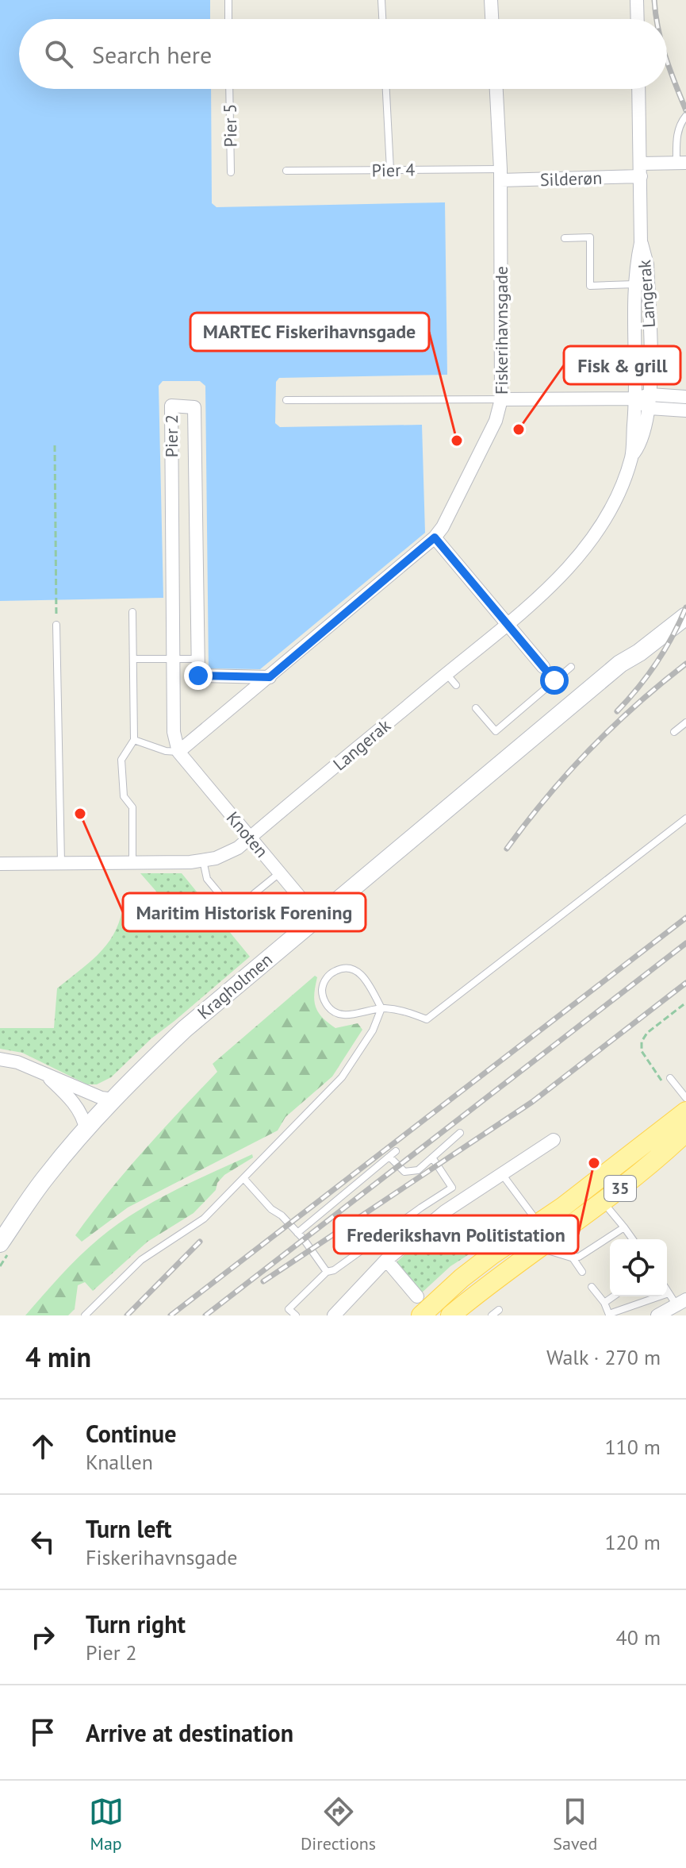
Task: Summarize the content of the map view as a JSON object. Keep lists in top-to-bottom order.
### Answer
{
  "streets": {
    "main road": ["35"],
    "street": [
      "Silderøn",
      "Langerak",
      "Fiskerihavnsgade",
      "Pier 2",
      "Knoten",
      "Kragholmen"
    ],
    "lane": ["Pier 5", "Pier 4"]
  },
  "crossings": [
    ["Pier 4", "Silderøn"],
    ["Pier 4", "Fiskerihavnsgade"],
    ["Silderøn", "Langerak"],
    ["Silderøn", "Fiskerihavnsgade"],
    ["Langerak", "Knoten"],
    ["Fiskerihavnsgade", "Pier 2"],
    ["Fiskerihavnsgade", "Knoten"],
    ["Pier 2", "Knoten"],
    ["Knoten", "Kragholmen"]
  ],
  "places": [
    "Fisk & grill",
    "MARTEC Fiskerihavnsgade",
    "Maritim Historisk Forening",
    "Frederikshavn Politistation"
  ],
  "page": {
    "search": "Search here",
    "heading": ["4 min", "Walk · 270 m"],
    "list": [
      ["Continue", "Knallen", "110 m"],
      ["Turn left", "Fiskerihavnsgade", "120 m"],
      ["Turn right", "Pier 2", "40 m"],
      "Arrive at destination"
    ],
    "nav": ["Map", "Directions", "Saved"]
  }
}
